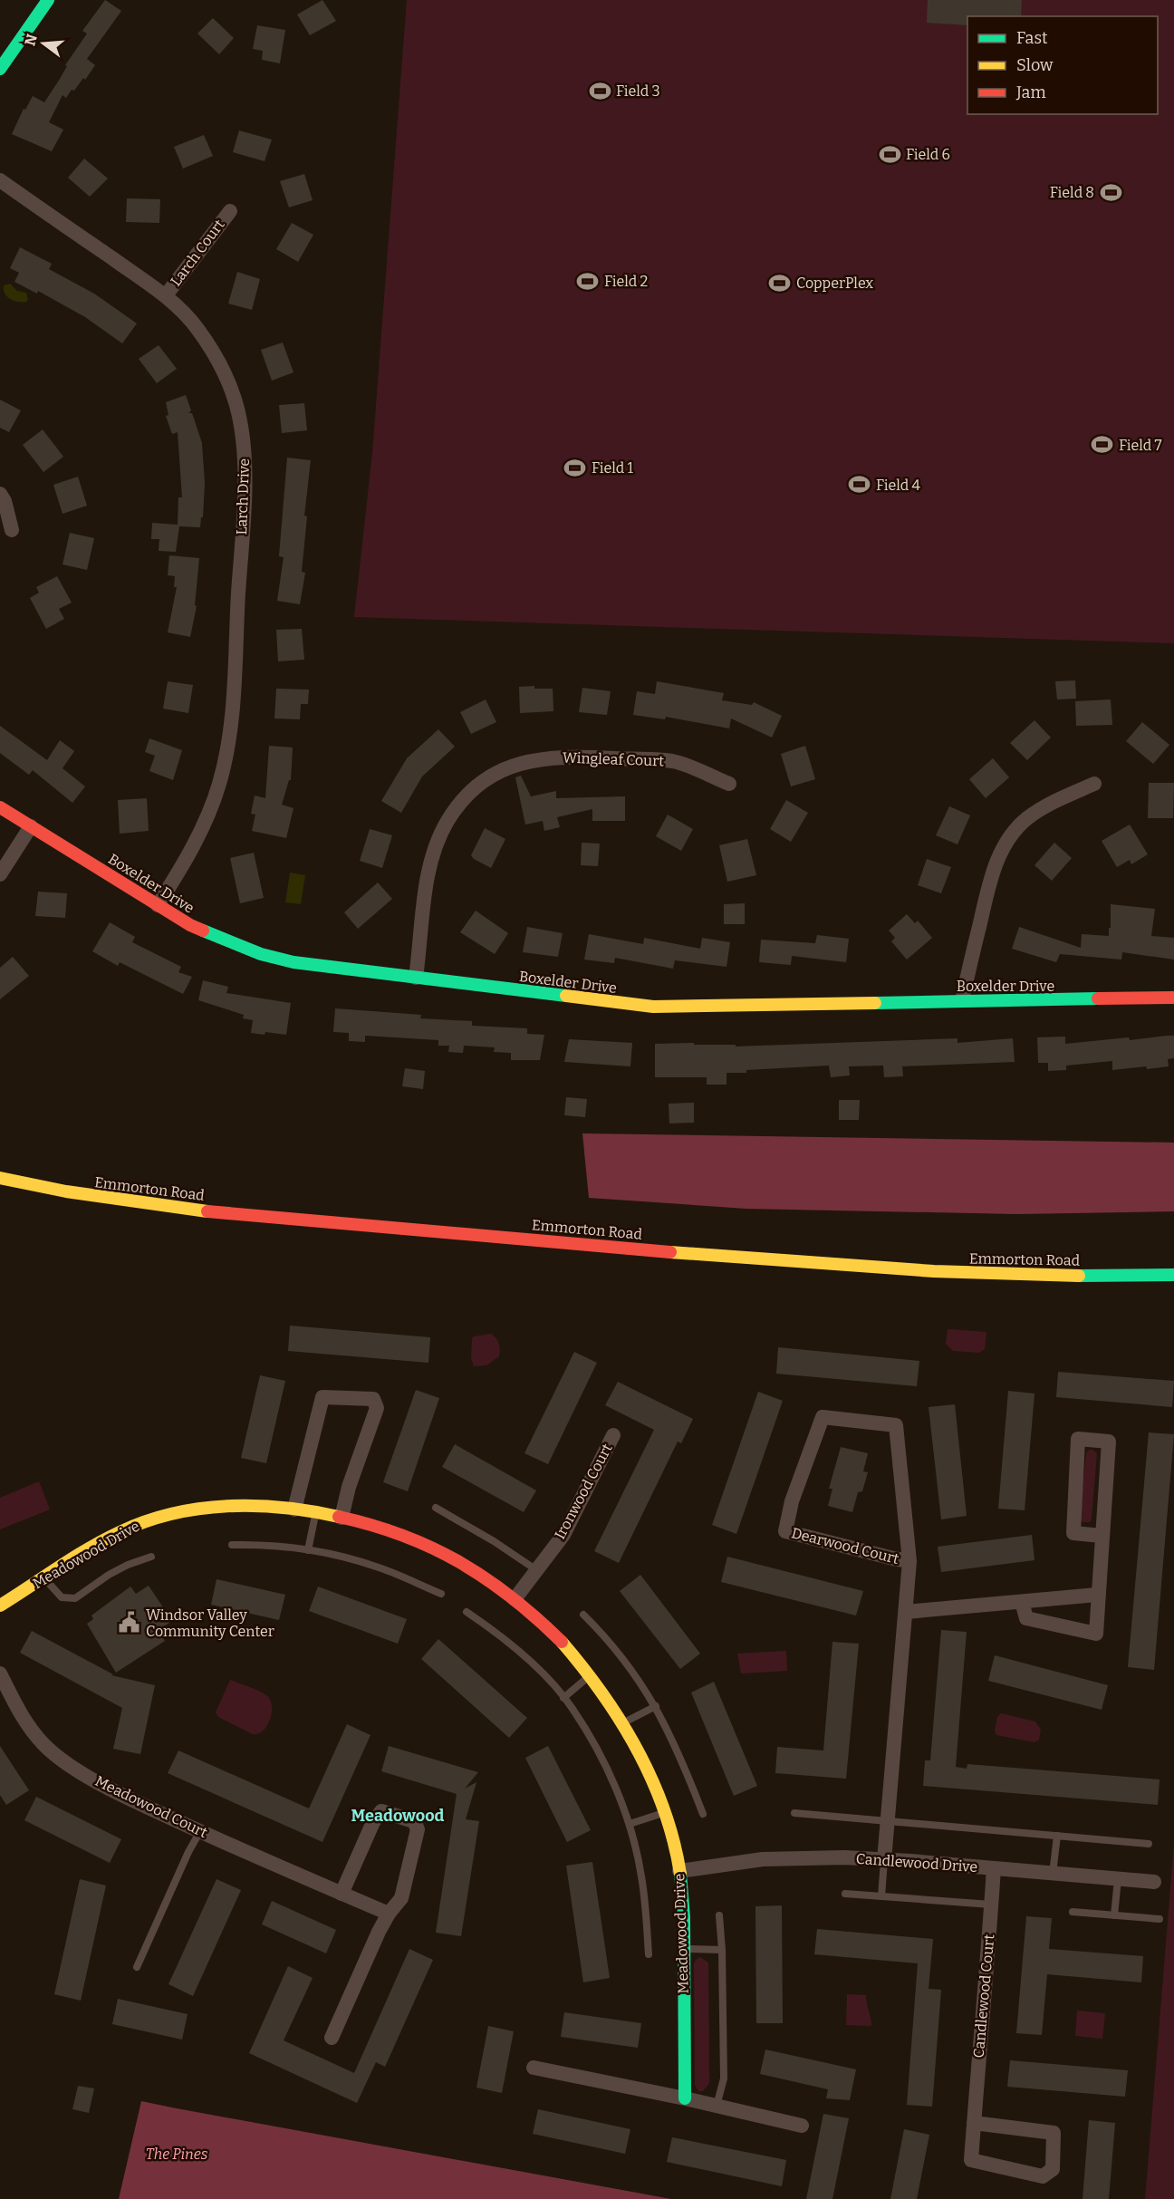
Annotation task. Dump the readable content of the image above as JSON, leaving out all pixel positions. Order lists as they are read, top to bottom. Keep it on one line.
{"streets":{"street":["Larch Court","Larch Drive","Wingleaf Court","Boxelder Drive","Emmorton Road","Ironwood Court","Dearwood Court","Meadowood Drive","Meadowood Court","Candlewood Drive","Candlewood Court"]},"crossings":[["Larch Court","Larch Drive"],["Larch Drive","Boxelder Drive"],["Wingleaf Court","Boxelder Drive"],["Ironwood Court","Meadowood Drive"],["Dearwood Court","Candlewood Drive"],["Meadowood Drive","Candlewood Drive"],["Candlewood Drive","Candlewood Court"]],"districts":["Meadowood"],"parks":["The Pines"],"places":{"sports":["Field 3","Field 6","Field 8","Field 2","CopperPlex","Field 7","Field 1","Field 4"],"public building":["Windsor Valley Community Center"]},"legend":["Fast","Slow","Jam"],"north":"left"}
